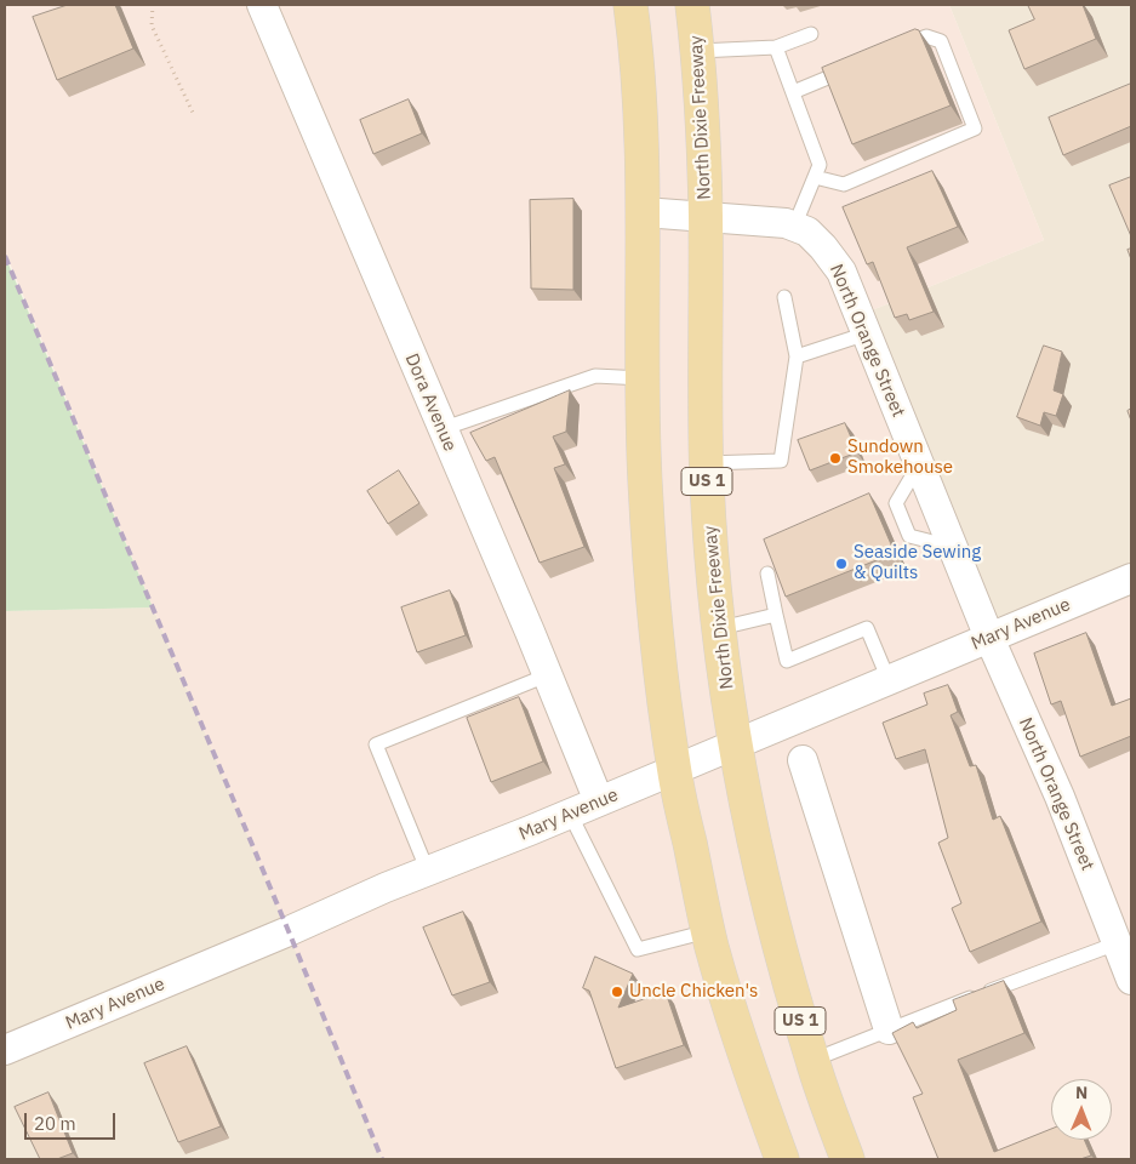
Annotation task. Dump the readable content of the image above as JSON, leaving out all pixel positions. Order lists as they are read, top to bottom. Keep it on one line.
{"streets":{"main road":["North Dixie Freeway","US 1"],"street":["North Orange Street","Dora Avenue","Mary Avenue"]},"crossings":[["North Dixie Freeway","North Orange Street"],["North Dixie Freeway","Mary Avenue"],["North Orange Street","Mary Avenue"],["Dora Avenue","Mary Avenue"]],"places":["Sundown Smokehouse","Seaside Sewing & Quilts","Uncle Chicken's"],"scale_bar":"20 m","north":"top"}
